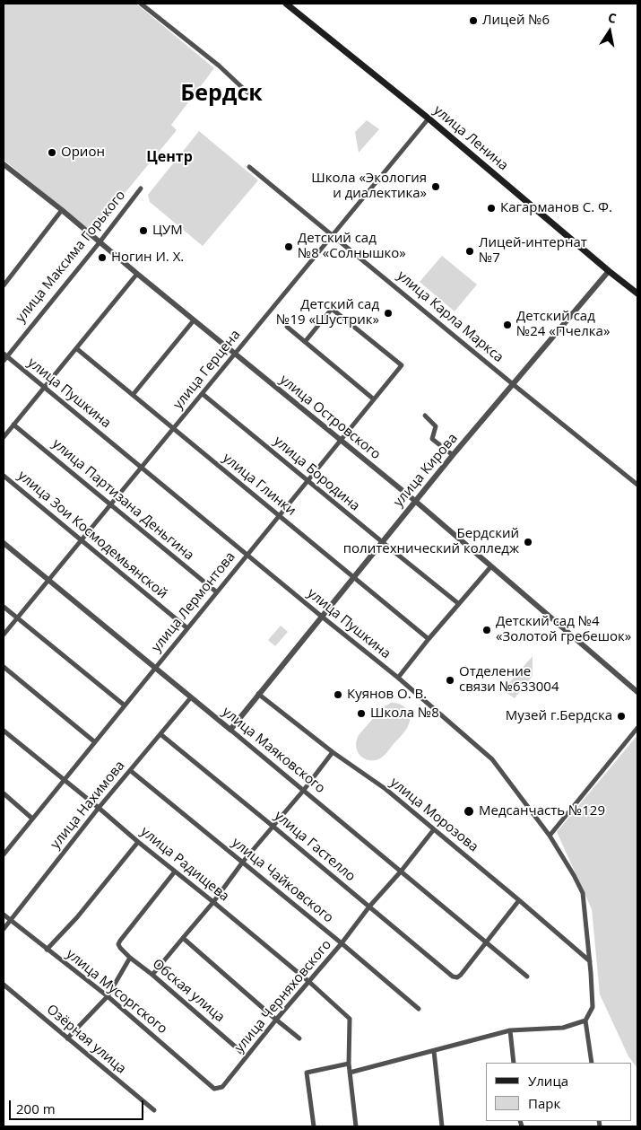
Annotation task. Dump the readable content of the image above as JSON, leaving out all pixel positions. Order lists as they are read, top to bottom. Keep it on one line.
{"streets":{"main road":["улица Ленина"],"street":["улица Максима Горького","улица Карла Маркса","улица Герцена","улица Пушкина","улица Островского","улица Кирова","улица Бородина","улица Глинки","улица Партизана Деньгина","улица Зои Космодемьянской","улица Лермонтова","улица Маяковского","улица Нахимова","улица Морозова","улица Гастелло","улица Радищева","улица Чайковского","Обская улица","улица Мусоргского","улица Черняховского","Озёрная улица"]},"crossings":[["улица Ленина","улица Герцена"],["улица Ленина","улица Кирова"],["улица Максима Горького","улица Пушкина"],["улица Максима Горького","улица Островского"],["улица Карла Маркса","улица Герцена"],["улица Карла Маркса","улица Кирова"],["улица Герцена","улица Пушкина"],["улица Герцена","улица Островского"],["улица Герцена","улица Бородина"],["улица Герцена","улица Глинки"],["улица Герцена","улица Партизана Деньгина"],["улица Герцена","улица Зои Космодемьянской"],["улица Герцена","улица Маяковского"],["улица Пушкина","улица Кирова"],["улица Пушкина","улица Лермонтова"],["улица Пушкина","улица Морозова"],["улица Островского","улица Кирова"],["улица Островского","улица Лермонтова"],["улица Кирова","улица Бородина"],["улица Кирова","улица Глинки"],["улица Кирова","улица Маяковского"],["улица Кирова","улица Морозова"],["улица Бородина","улица Лермонтова"],["улица Глинки","улица Лермонтова"],["улица Партизана Деньгина","улица Лермонтова"],["улица Зои Космодемьянской","улица Лермонтова"],["улица Лермонтова","улица Маяковского"],["улица Лермонтова","улица Радищева"],["улица Маяковского","улица Нахимова"],["улица Маяковского","улица Гастелло"],["улица Маяковского","улица Черняховского"],["улица Нахимова","улица Гастелло"],["улица Нахимова","улица Радищева"],["улица Нахимова","улица Чайковского"],["улица Нахимова","улица Мусоргского"],["улица Морозова","улица Черняховского"],["улица Гастелло","улица Черняховского"],["улица Радищева","Обская улица"],["улица Радищева","улица Черняховского"],["улица Чайковского","улица Черняховского"],["Обская улица","улица Черняховского"],["улица Мусоргского","улица Черняховского"]],"districts":["Бердск","Центр"],"places":["Лицей №6","Орион","Школа «Экология и диалектика»","Кагарманов С. Ф.","ЦУМ","Детский сад №8 «Солнышко»","Лицей-интернат №7","Ногин И. Х.","Детский сад №19 «Шустрик»","Детский сад №24 «Пчелка»","Бердский политехнический колледж","Детский сад №4 «Золотой гребешок»","Отделение связи №633004","Куянов О. В.","Школа №8","Музей г.Бердска","Медсанчасть №129"],"legend":["Улица","Парк"],"scale_bar":"200 m","north":"top"}
